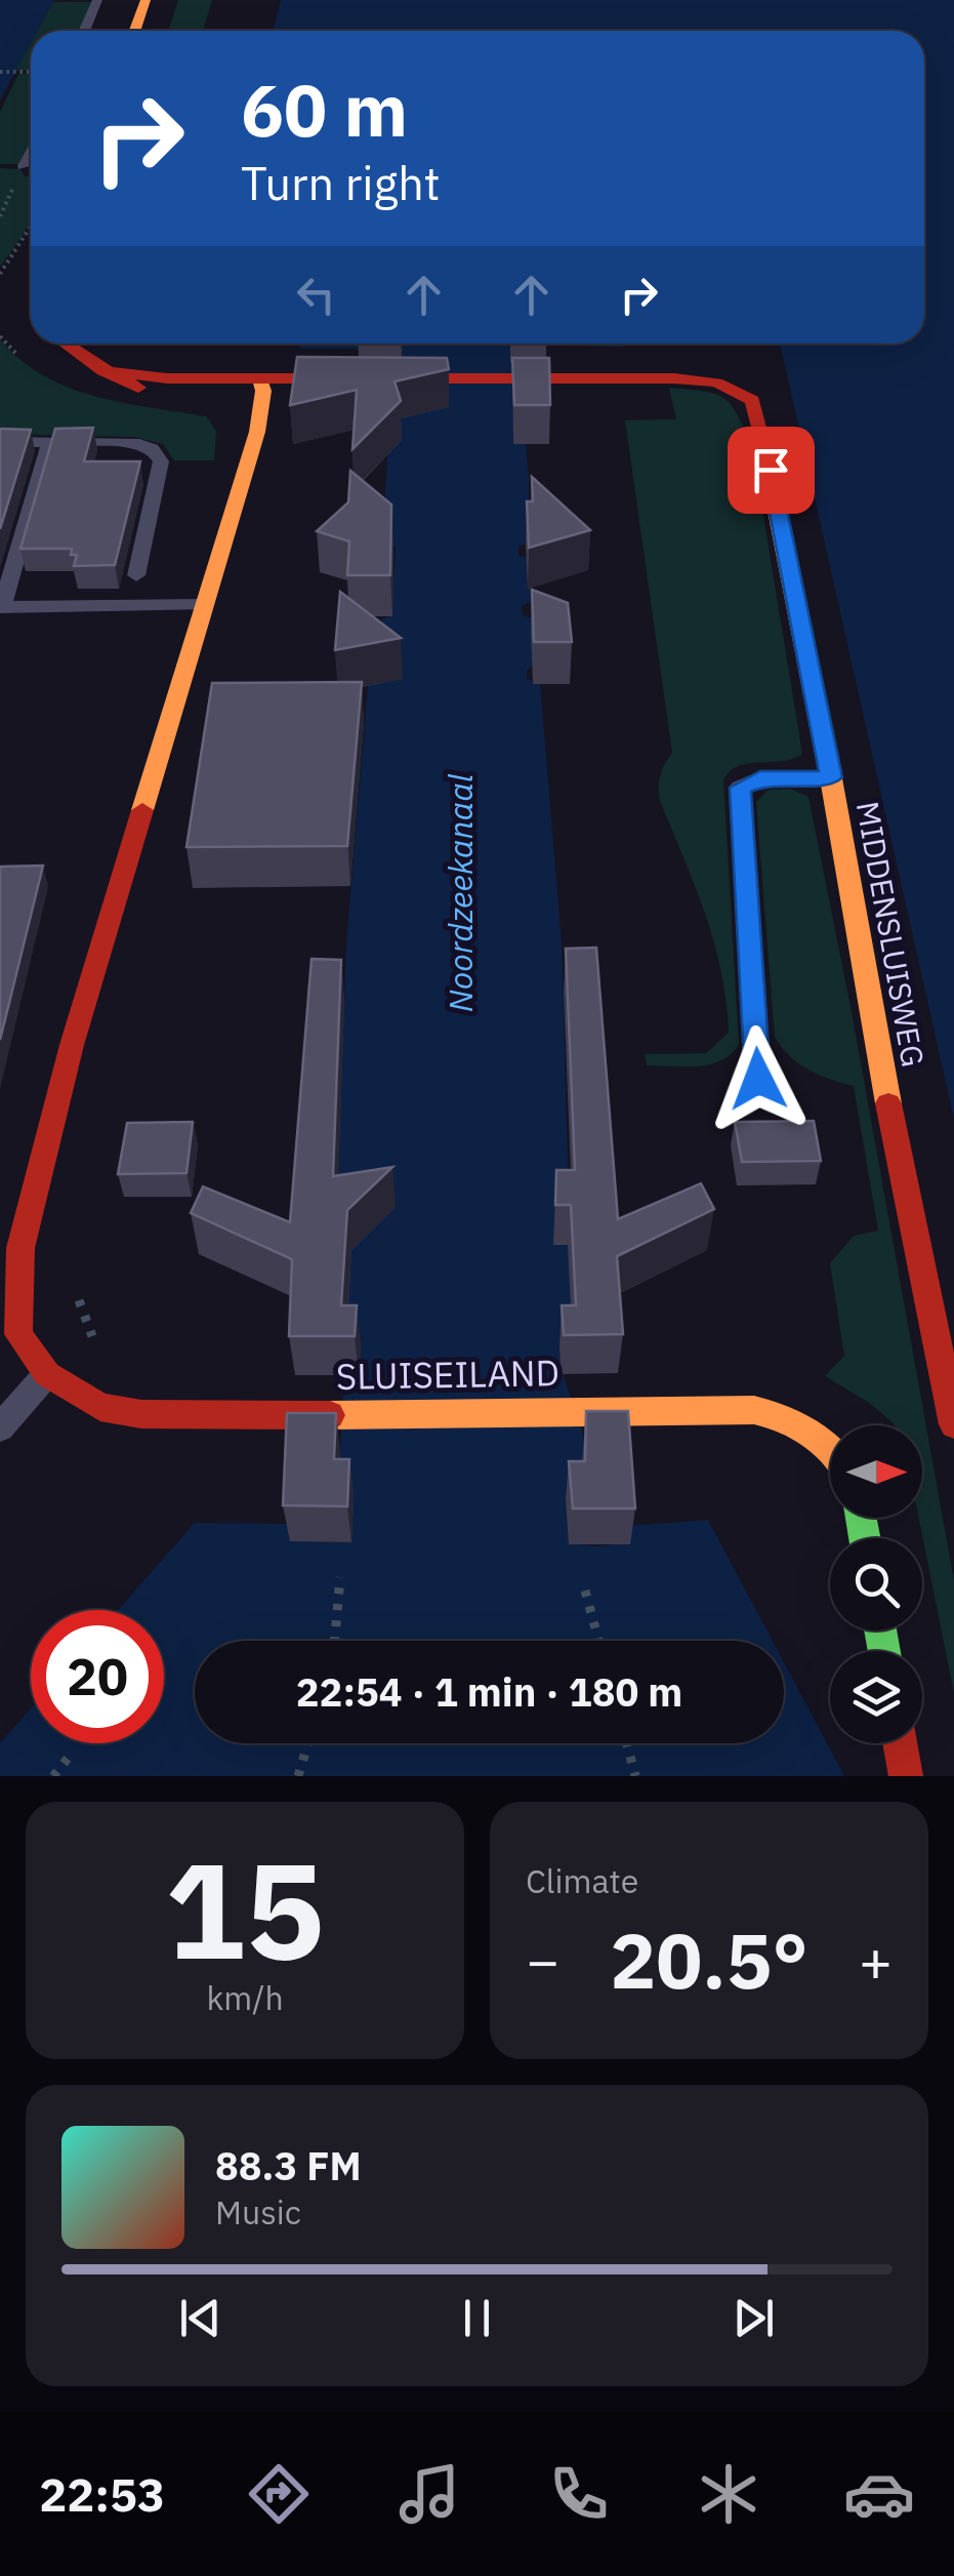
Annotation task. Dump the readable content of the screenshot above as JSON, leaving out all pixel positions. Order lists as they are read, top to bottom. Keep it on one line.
{"streets":{"street":["MIDDENSLUISWEG","SLUISEILAND"]},"crossings":[["MIDDENSLUISWEG","SLUISEILAND"]],"water":["Noordzeekanaal"],"north":"right","page":{"turn":["60 m","Turn right"],"limit":"20","trip":"22:54 · 1 min · 180 m","tile":[["15","km/h"],"Climate"],"heat":["−","20.5°","+"],"song":["88.3 FM","Music"],"tabs":"22:53"}}
